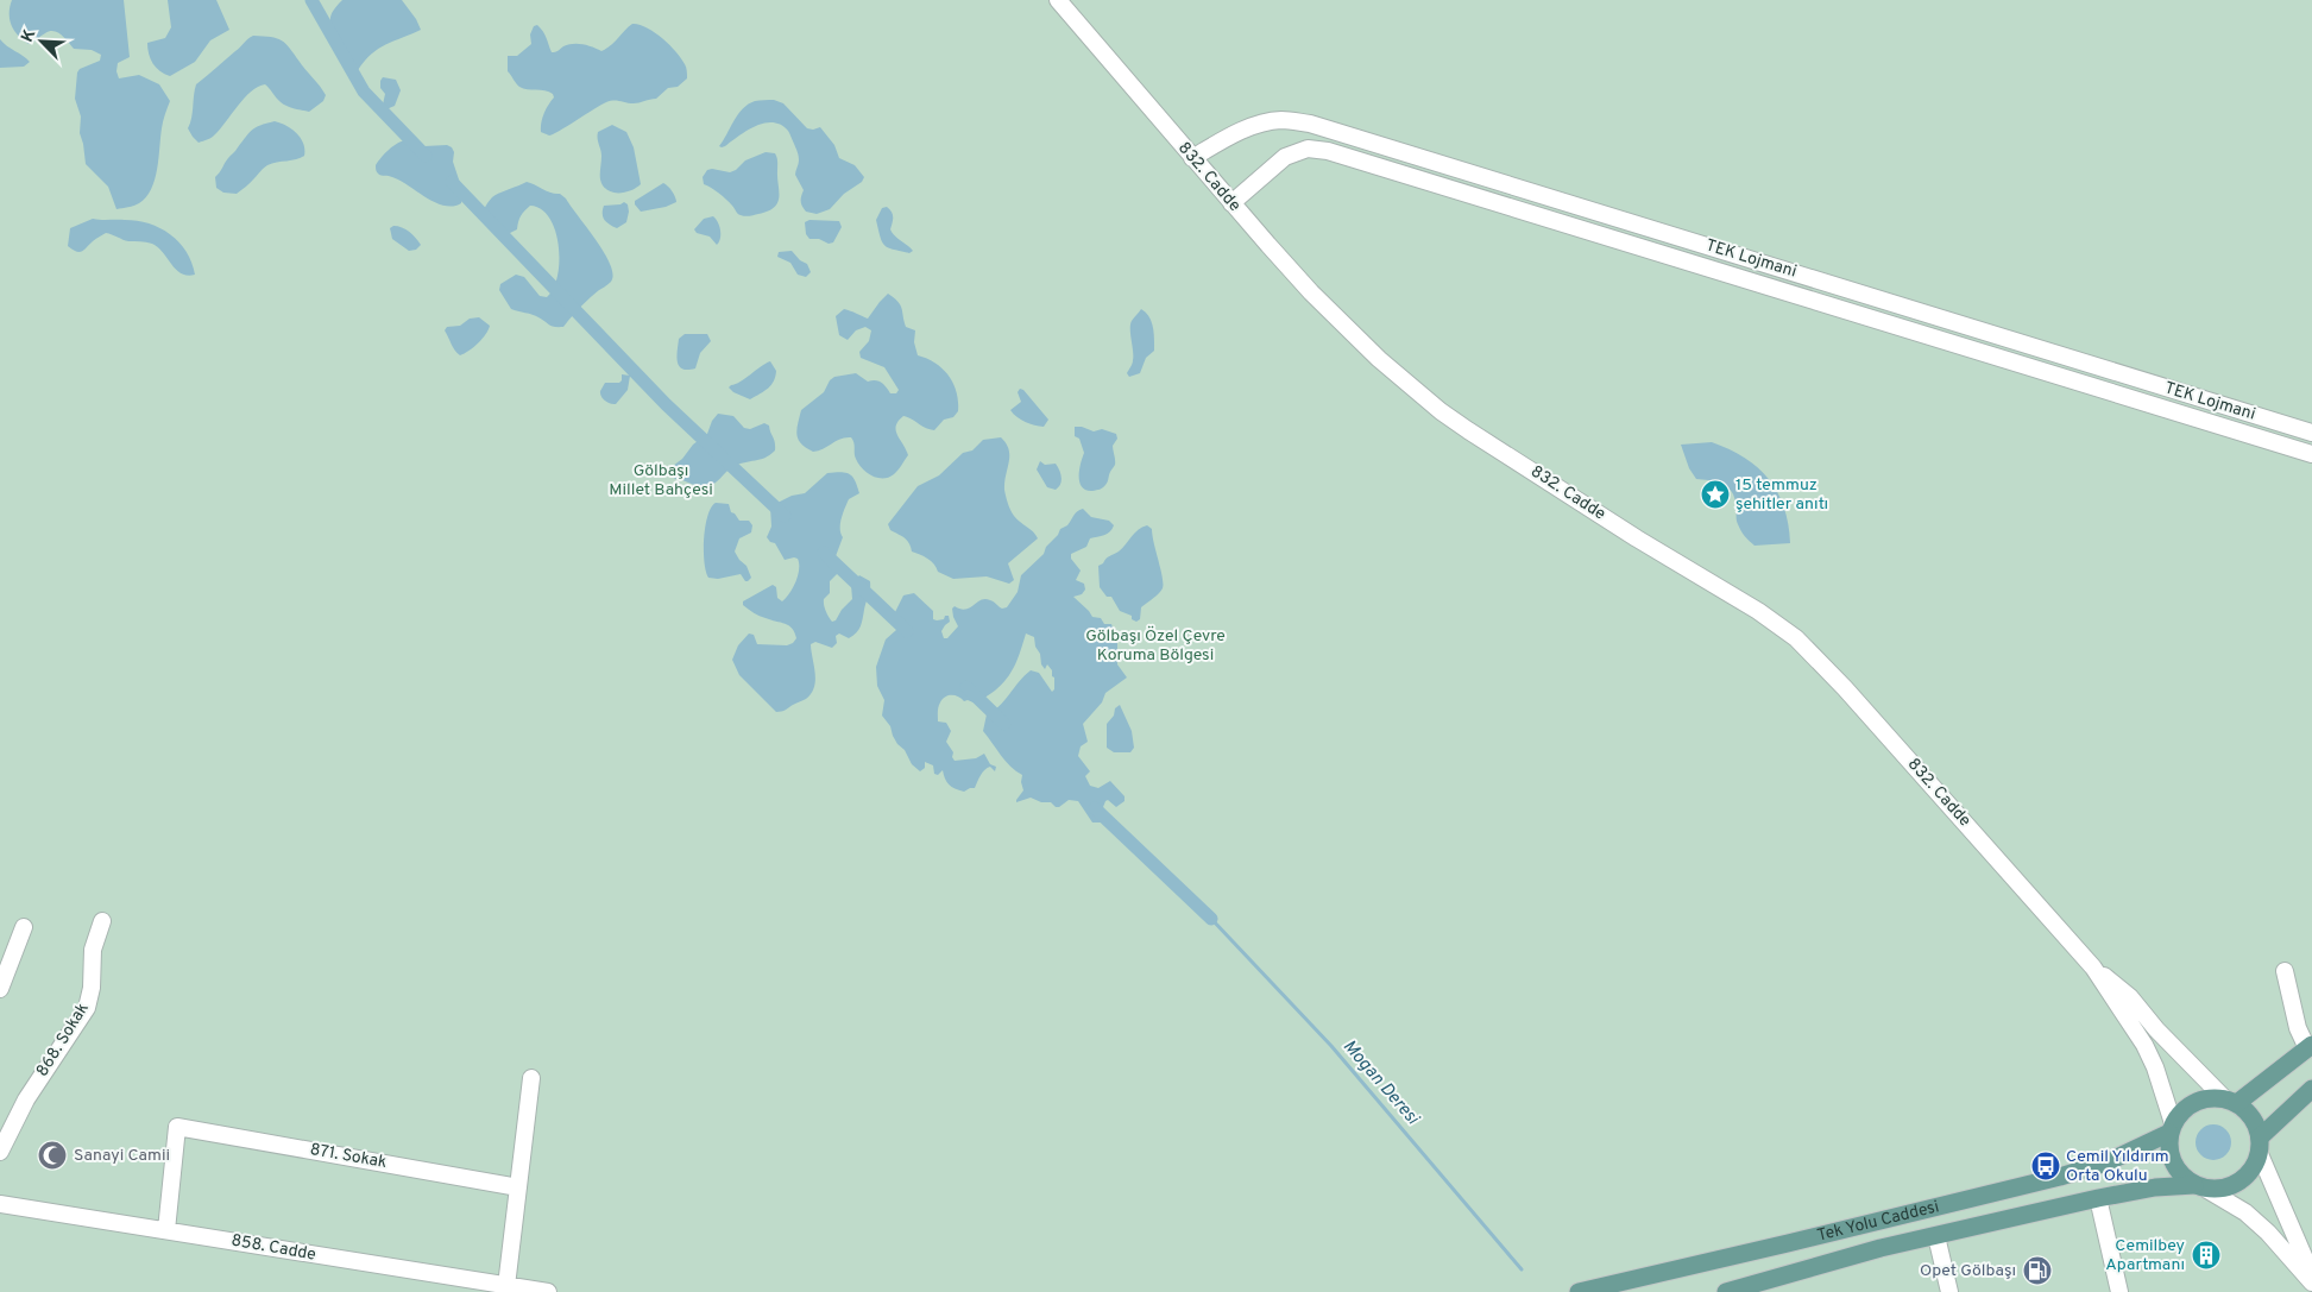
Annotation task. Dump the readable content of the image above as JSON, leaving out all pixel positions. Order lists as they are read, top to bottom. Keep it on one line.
{"streets":{"main road":["Tek Yolu Caddesi"],"street":["832. Cadde","TEK Lojmani","868. Sokak","871. Sokak","858. Cadde"]},"crossings":[["832. Cadde","TEK Lojmani"],["832. Cadde","Tek Yolu Caddesi"],["871. Sokak","858. Cadde"]],"water":["Mogan Deresi"],"parks":["Gölbaşı Millet Bahçesi","Gölbaşı Özel Çevre Koruma Bölgesi"],"places":{"place":["15 temmuz şehitler anıtı"],"mosque":["Sanayi Camii"],"bus stop":["Cemil Yıldırım Orta Okulu"],"building":["Cemilbey Apartmanı"],"fuel station":["Opet Gölbaşı"]},"north":"top left"}
